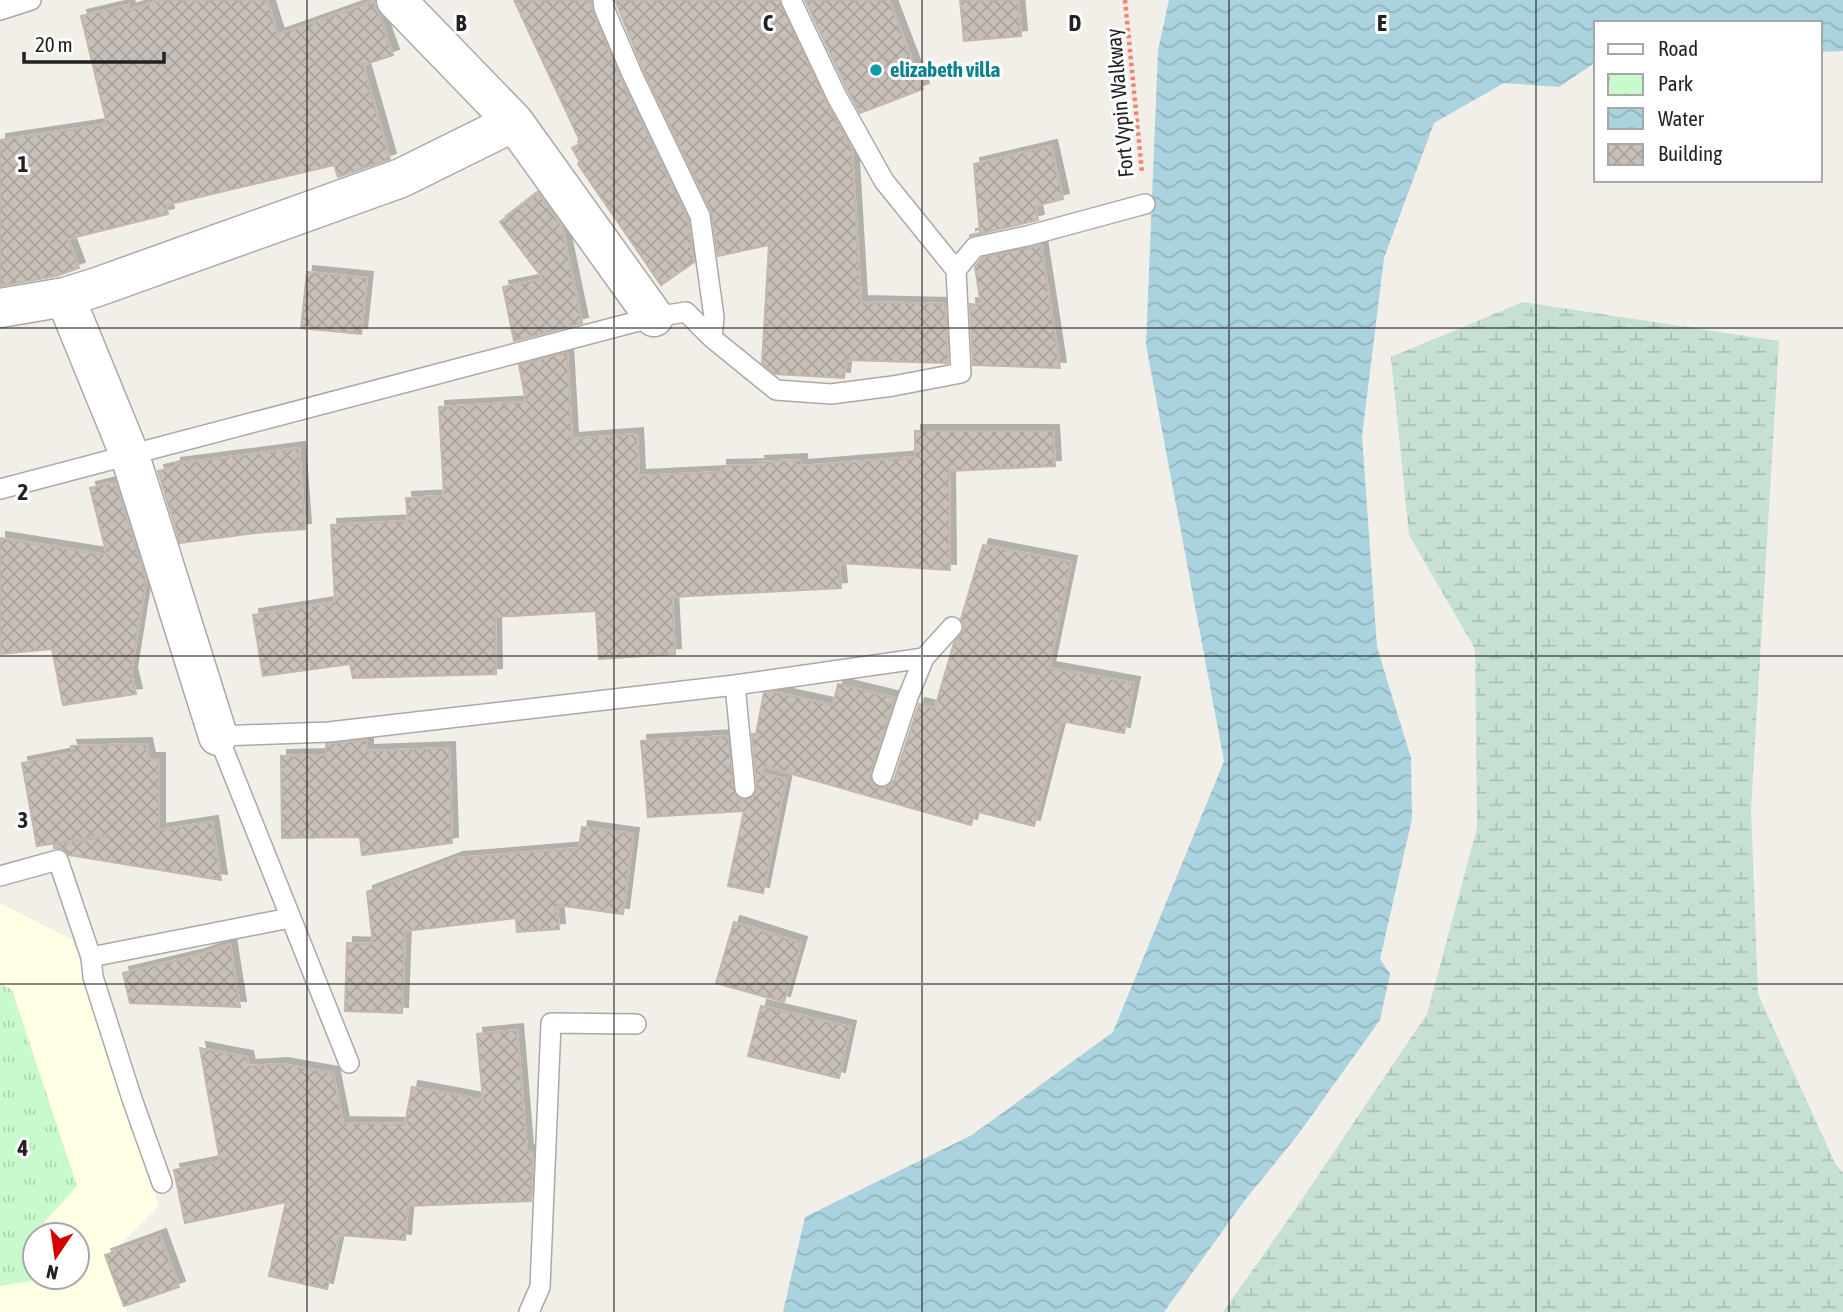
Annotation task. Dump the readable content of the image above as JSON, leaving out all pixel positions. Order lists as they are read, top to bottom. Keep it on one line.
{"streets":{"path":["Fort Vypin Walkway"]},"places":["elizabeth villa"],"legend":["Road","Park","Water","Building"],"scale_bar":"20 m","north":"bottom","grid":{"columns":["B","C","D","E"],"rows":["1","2","3","4"]}}
